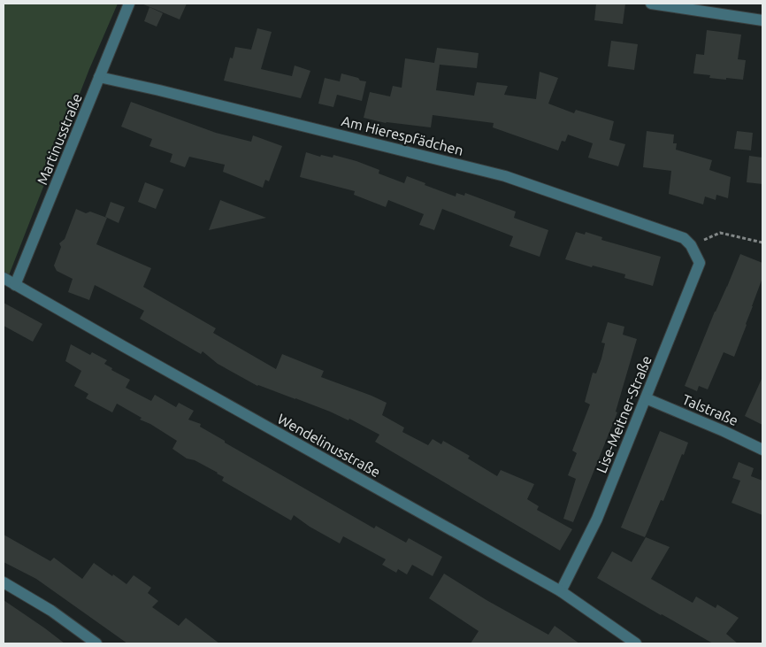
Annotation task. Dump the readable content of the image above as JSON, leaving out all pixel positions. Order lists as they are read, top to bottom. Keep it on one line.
{"streets":{"street":["Am Hierespfädchen","Martinusstraße","Talstraße","Lise-Meitner-Straße","Wendelinusstraße"]},"crossings":[["Am Hierespfädchen","Martinusstraße"],["Am Hierespfädchen","Lise-Meitner-Straße"],["Martinusstraße","Wendelinusstraße"],["Talstraße","Lise-Meitner-Straße"],["Lise-Meitner-Straße","Wendelinusstraße"]]}
